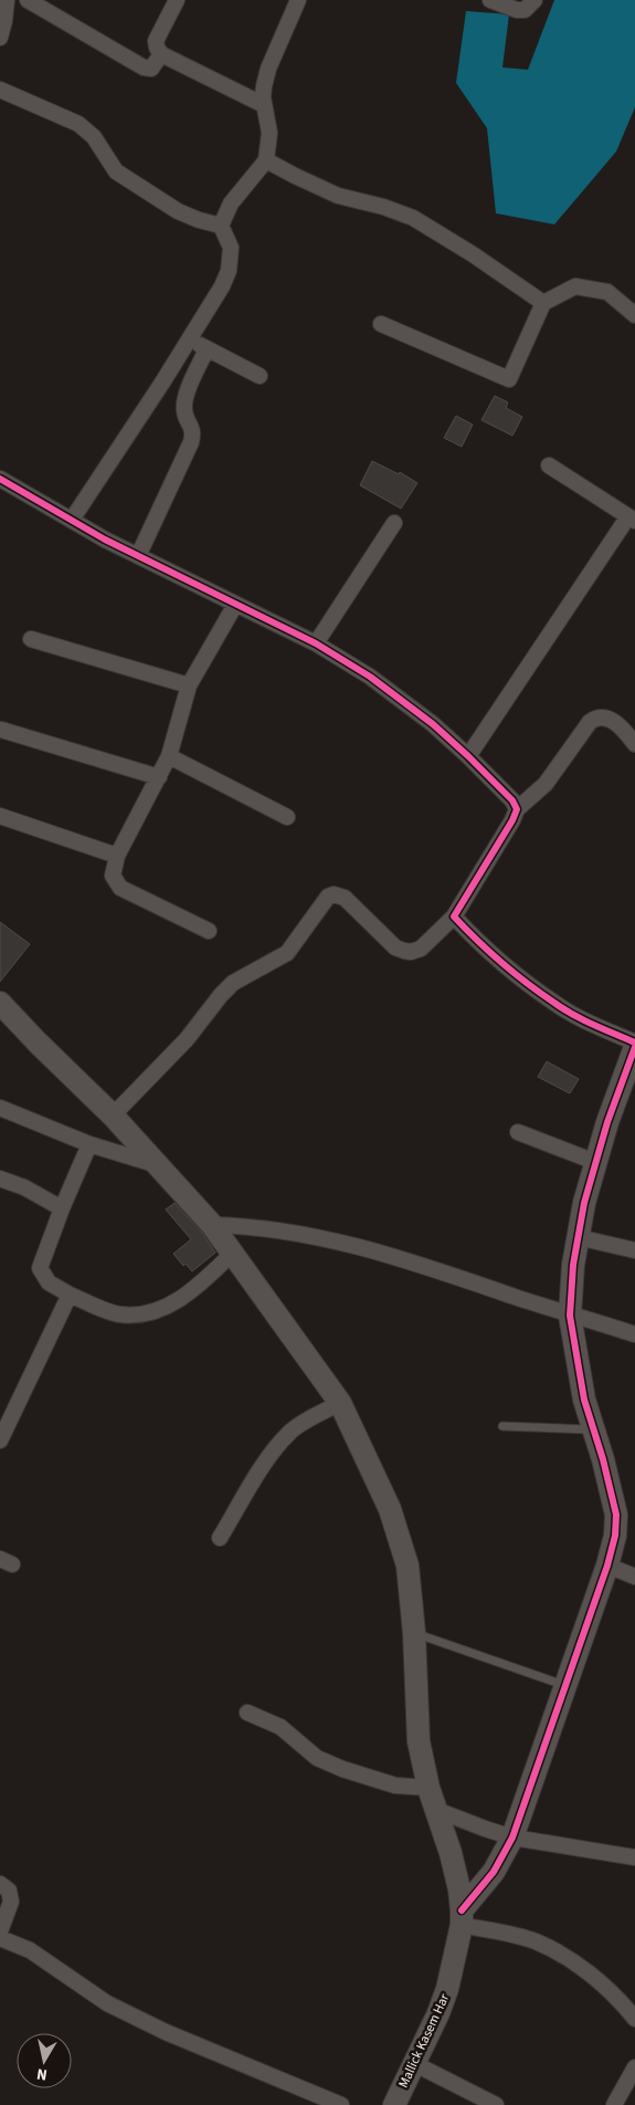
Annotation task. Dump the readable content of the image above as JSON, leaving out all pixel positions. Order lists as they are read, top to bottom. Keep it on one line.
{"streets":{"main road":["Mallick Kasem Har"]},"north":"bottom"}
